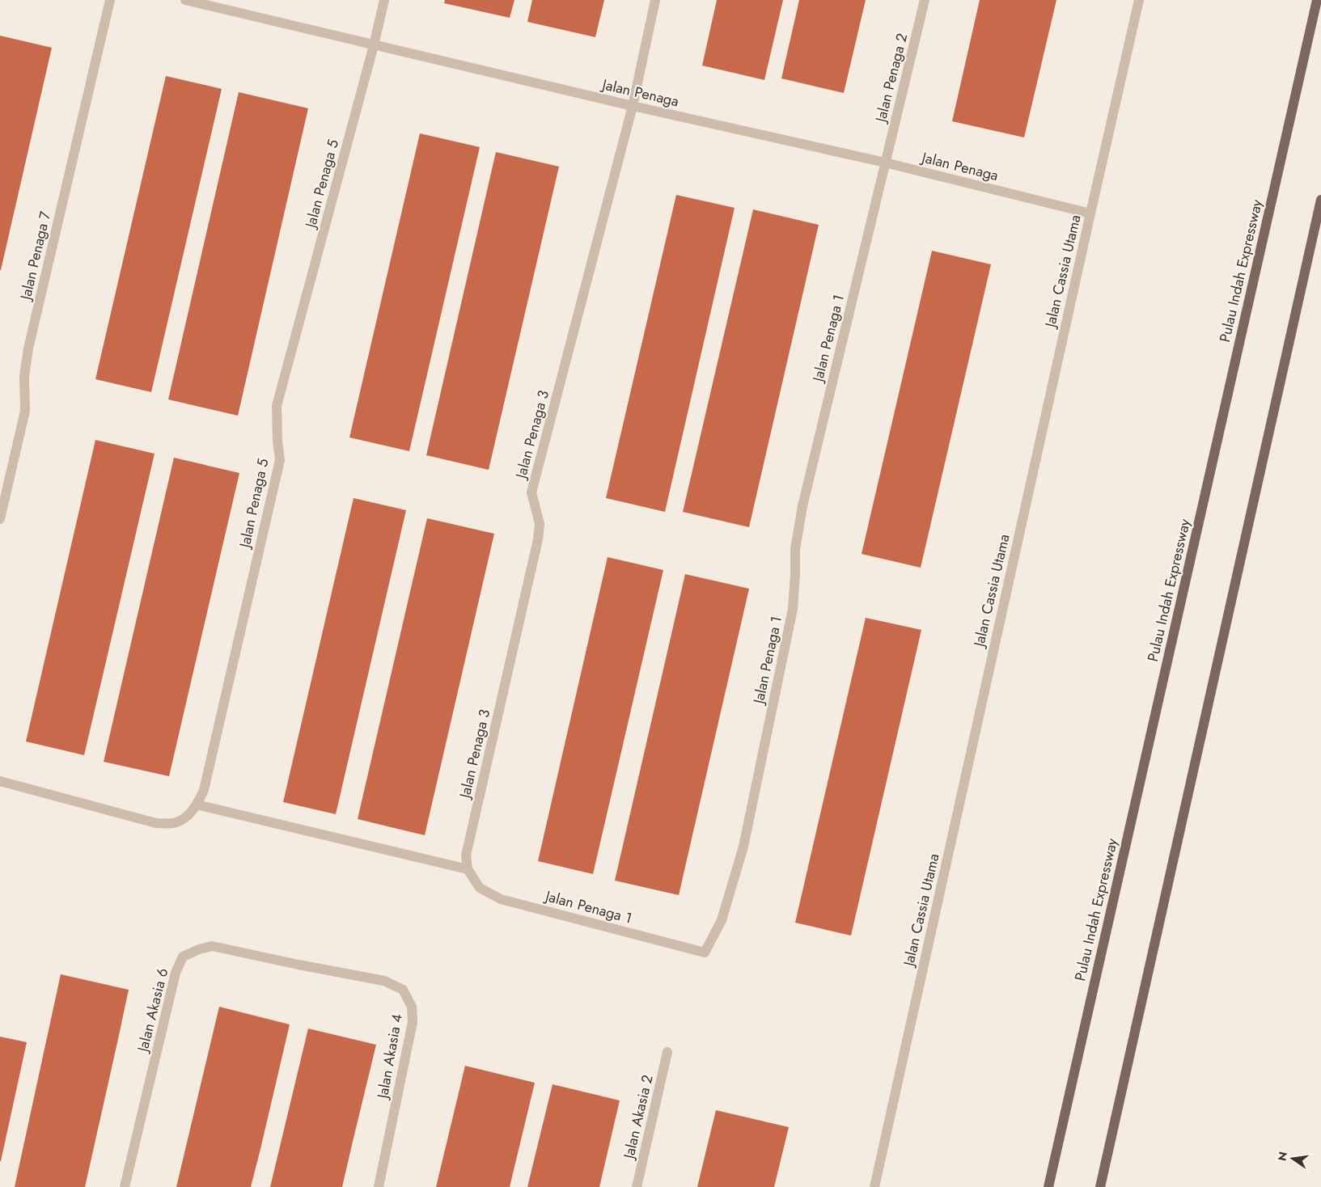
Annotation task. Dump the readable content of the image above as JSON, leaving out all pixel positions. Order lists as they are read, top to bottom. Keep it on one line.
{"streets":{"main road":["Pulau Indah Expressway"],"street":["Jalan Penaga 2","Jalan Penaga","Jalan Penaga 5","Jalan Penaga 7","Jalan Cassia Utama","Jalan Penaga 1","Jalan Penaga 3","Jalan Akasia 6","Jalan Akasia 4","Jalan Akasia 2"]},"crossings":[["Jalan Penaga 2","Jalan Penaga"],["Jalan Penaga 2","Jalan Penaga 1"],["Jalan Penaga","Jalan Penaga 5"],["Jalan Penaga","Jalan Cassia Utama"],["Jalan Penaga","Jalan Penaga 1"],["Jalan Penaga","Jalan Penaga 3"],["Jalan Penaga 1","Jalan Penaga 3"],["Jalan Akasia 6","Jalan Akasia 4"]],"north":"left"}
